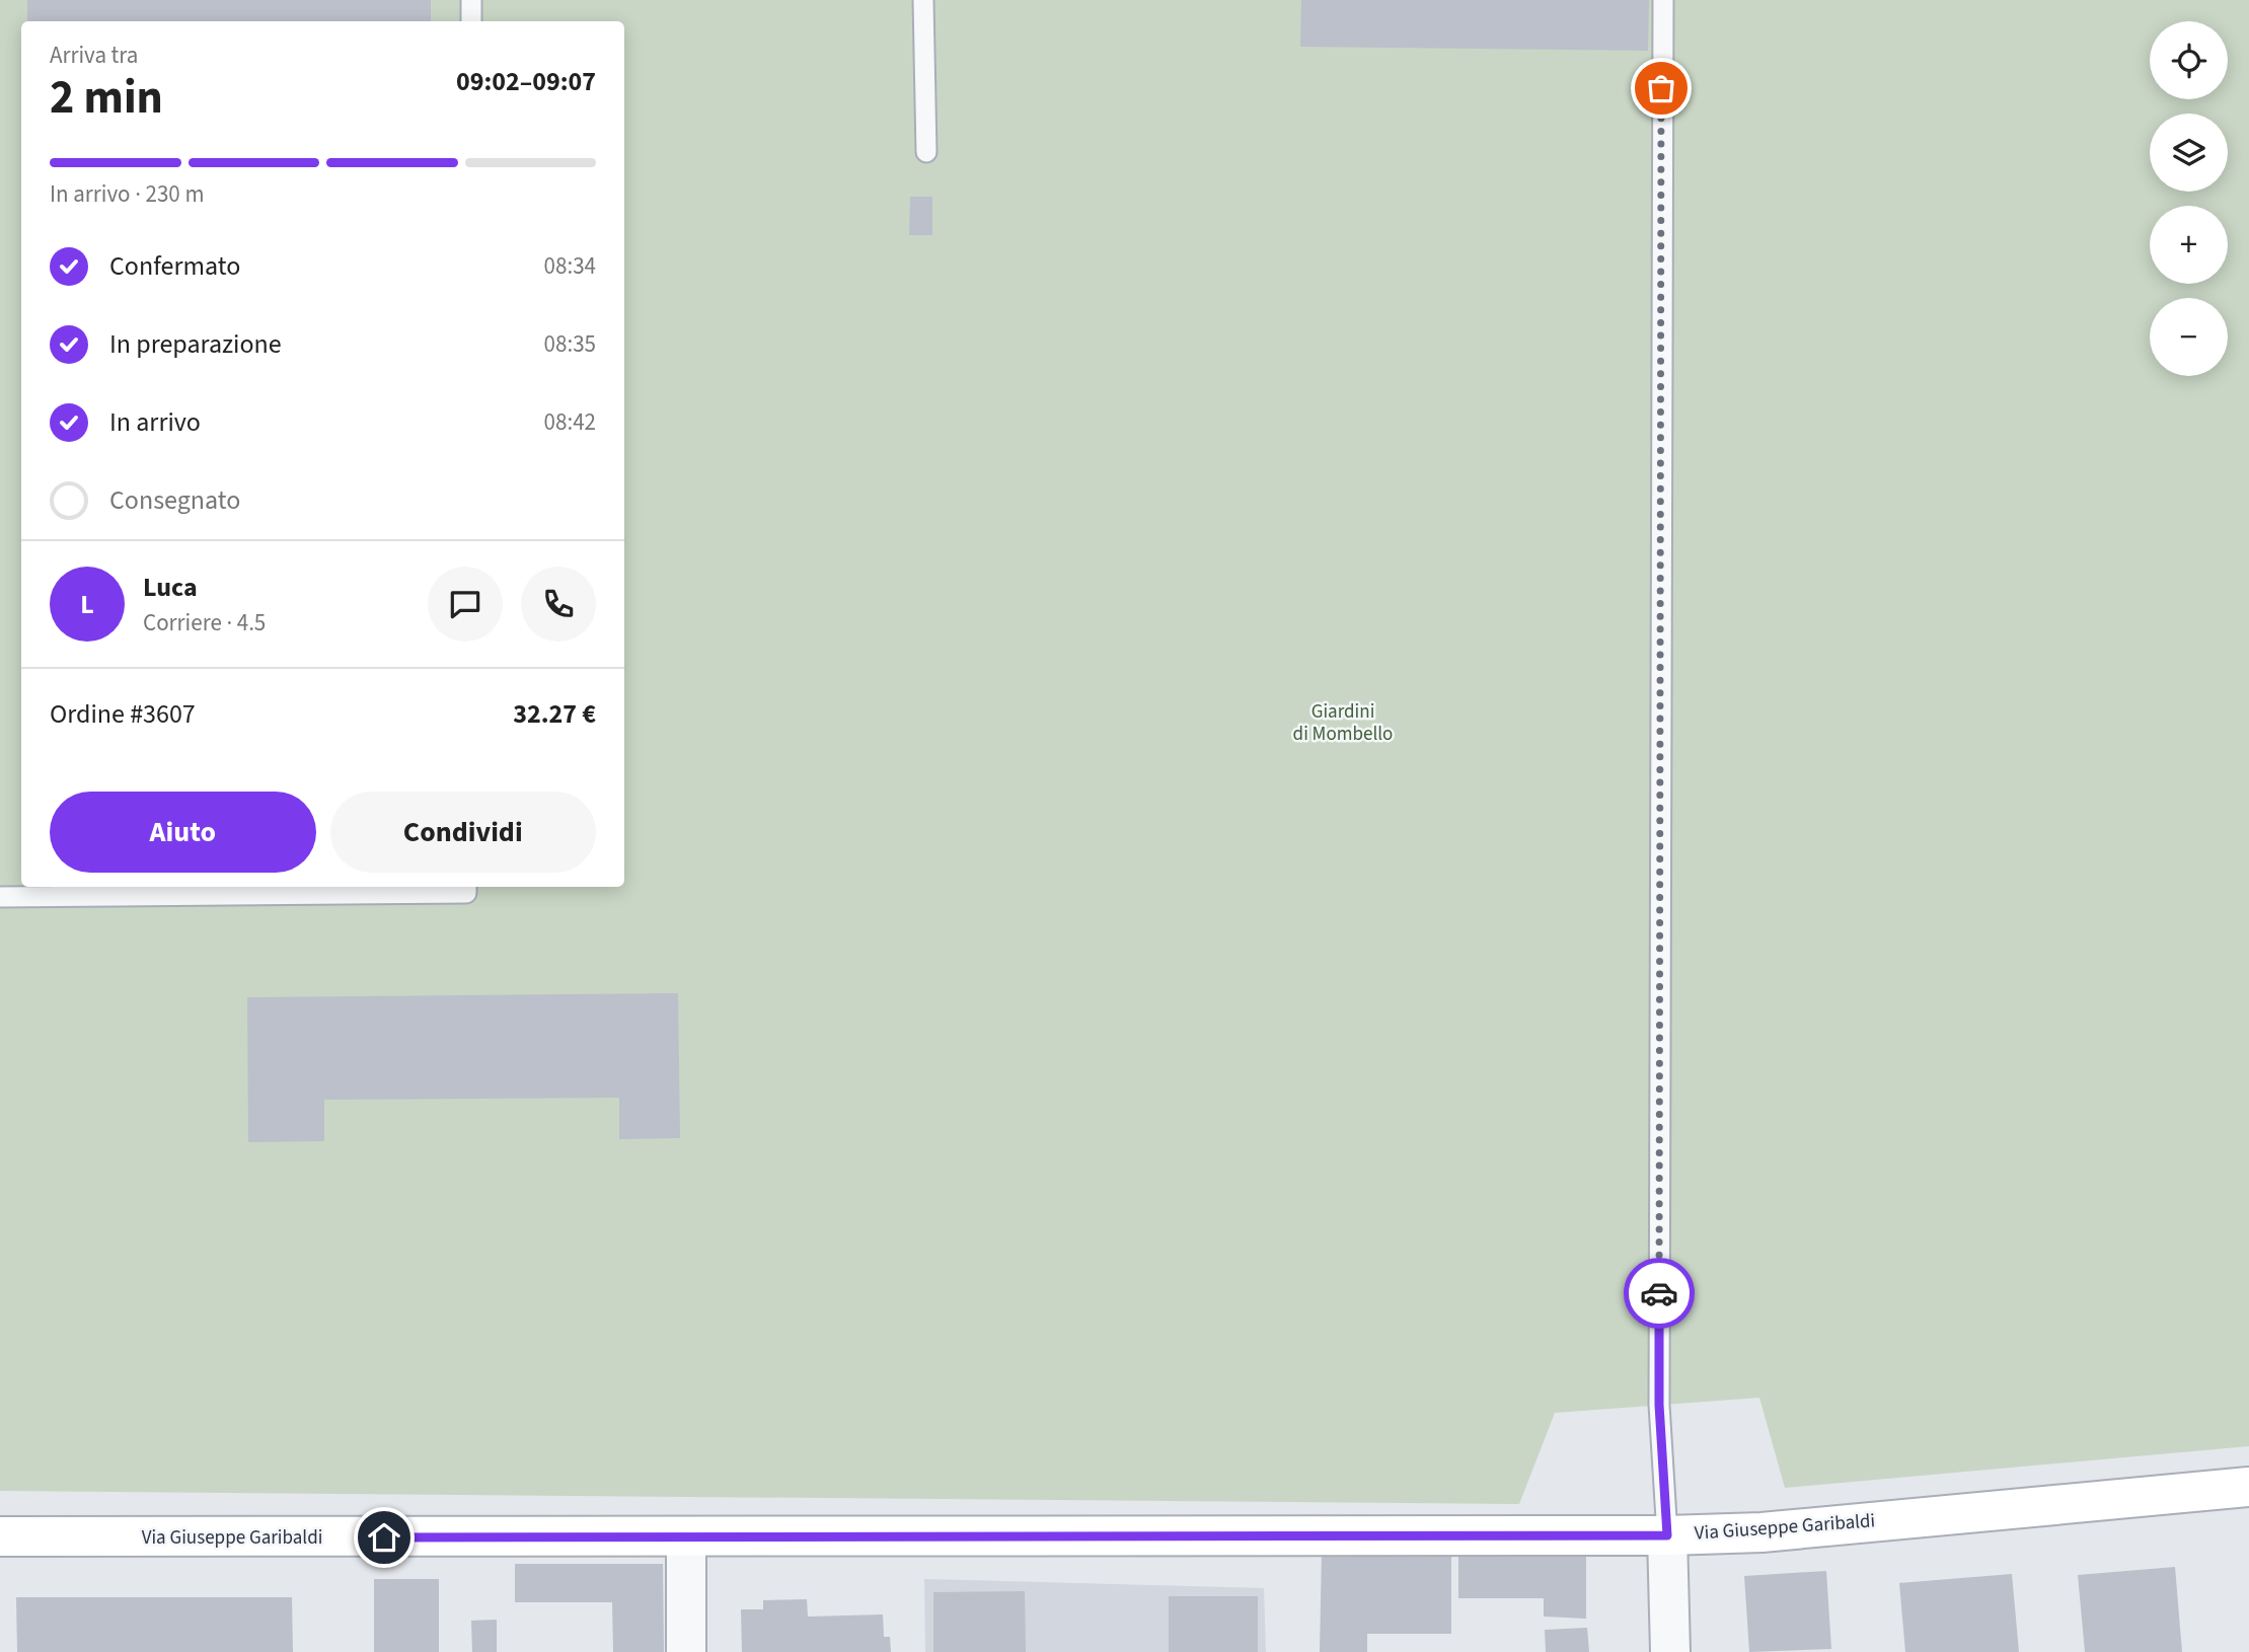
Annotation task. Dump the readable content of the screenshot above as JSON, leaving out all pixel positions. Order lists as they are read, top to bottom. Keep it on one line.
{"streets":{"street":["Via Giuseppe Garibaldi"]},"parks":["Giardini di Mombello"],"page":{"map_buttons":["+","−"],"heading":["2 min","Arriva tra","09:02–09:07"],"panel":["Luca","Corriere · 4.5","Ordine #3607","32.27 €"],"bar":"In arrivo · 230 m","list":[["Confermato","08:34"],["In preparazione","08:35"],["In arrivo","08:42"],"Consegnato"],"round":"L","buttons":["Aiuto","Condividi"]}}
